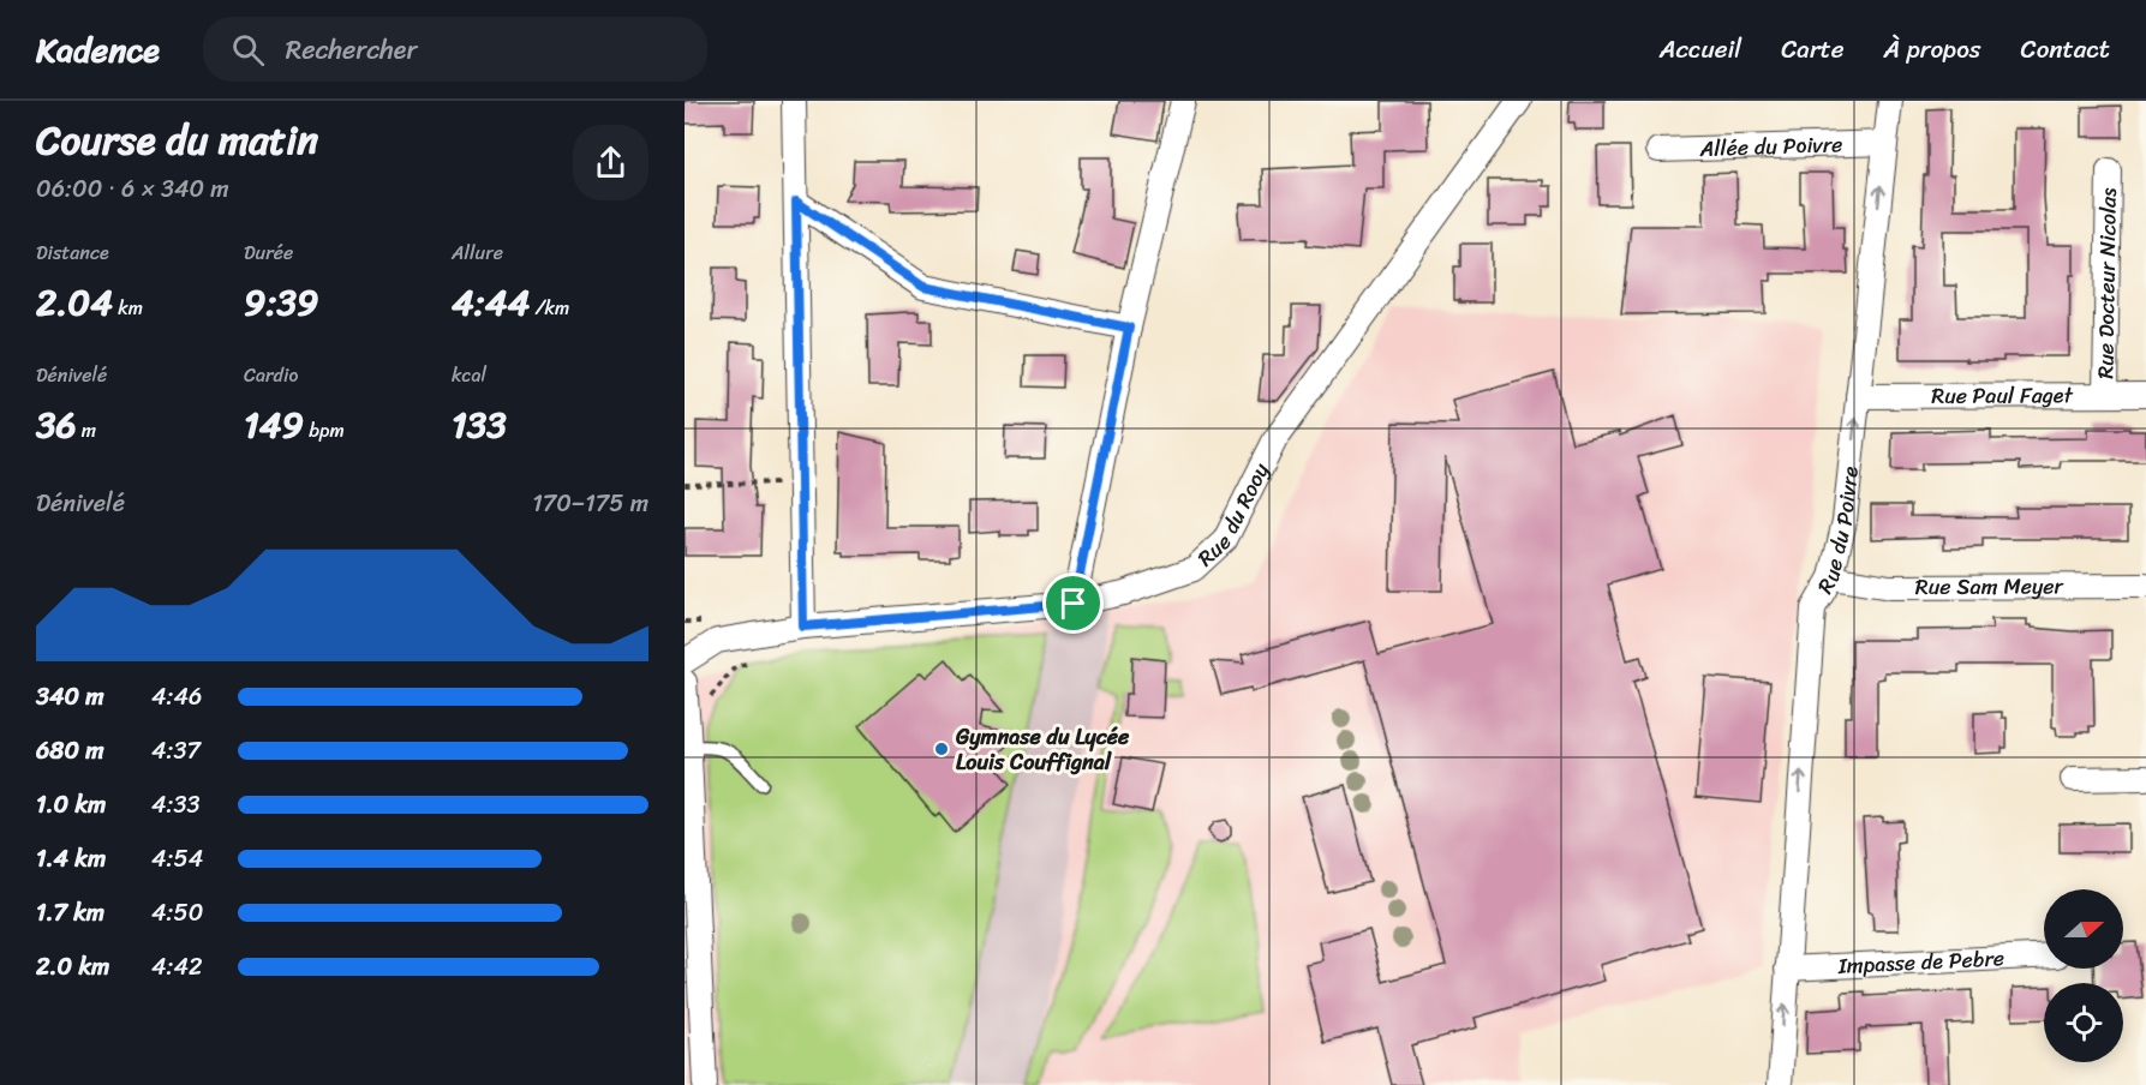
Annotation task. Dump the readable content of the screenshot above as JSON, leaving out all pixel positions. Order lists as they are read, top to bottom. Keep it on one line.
{"streets":{"street":["Allée du Poivre","Rue Docteur Nicolas","Rue Paul Faget","Rue du Rooy","Rue du Poivre","Rue Sam Meyer","Impasse de Pebre"]},"crossings":[["Allée du Poivre","Rue du Poivre"],["Rue Docteur Nicolas","Rue Paul Faget"],["Rue Paul Faget","Rue du Poivre"],["Rue du Poivre","Rue Sam Meyer"],["Rue du Poivre","Impasse de Pebre"]],"one_way":["Rue du Poivre"],"places":["Gymnase du Lycée Louis Couffignal"],"north":"right","page":{"header":"Kadence","search":"Rechercher","nav":["Accueil","Carte","À propos","Contact"],"heading":["Course du matin","06:00 · 6 × 340 m"],"stats":[["Distance","2.04 km"],["Durée","9:39"],["Allure","4:44 /km"],["Dénivelé","36 m"],["Cardio","149 bpm"],["kcal","133"]],"chart":["Dénivelé","170–175 m"],"list":[{"name":"340 m","note":"4:46"},{"name":"680 m","note":"4:37"},{"name":"1.0 km","note":"4:33"},{"name":"1.4 km","note":"4:54"},{"name":"1.7 km","note":"4:50"},{"name":"2.0 km","note":"4:42"}]}}
